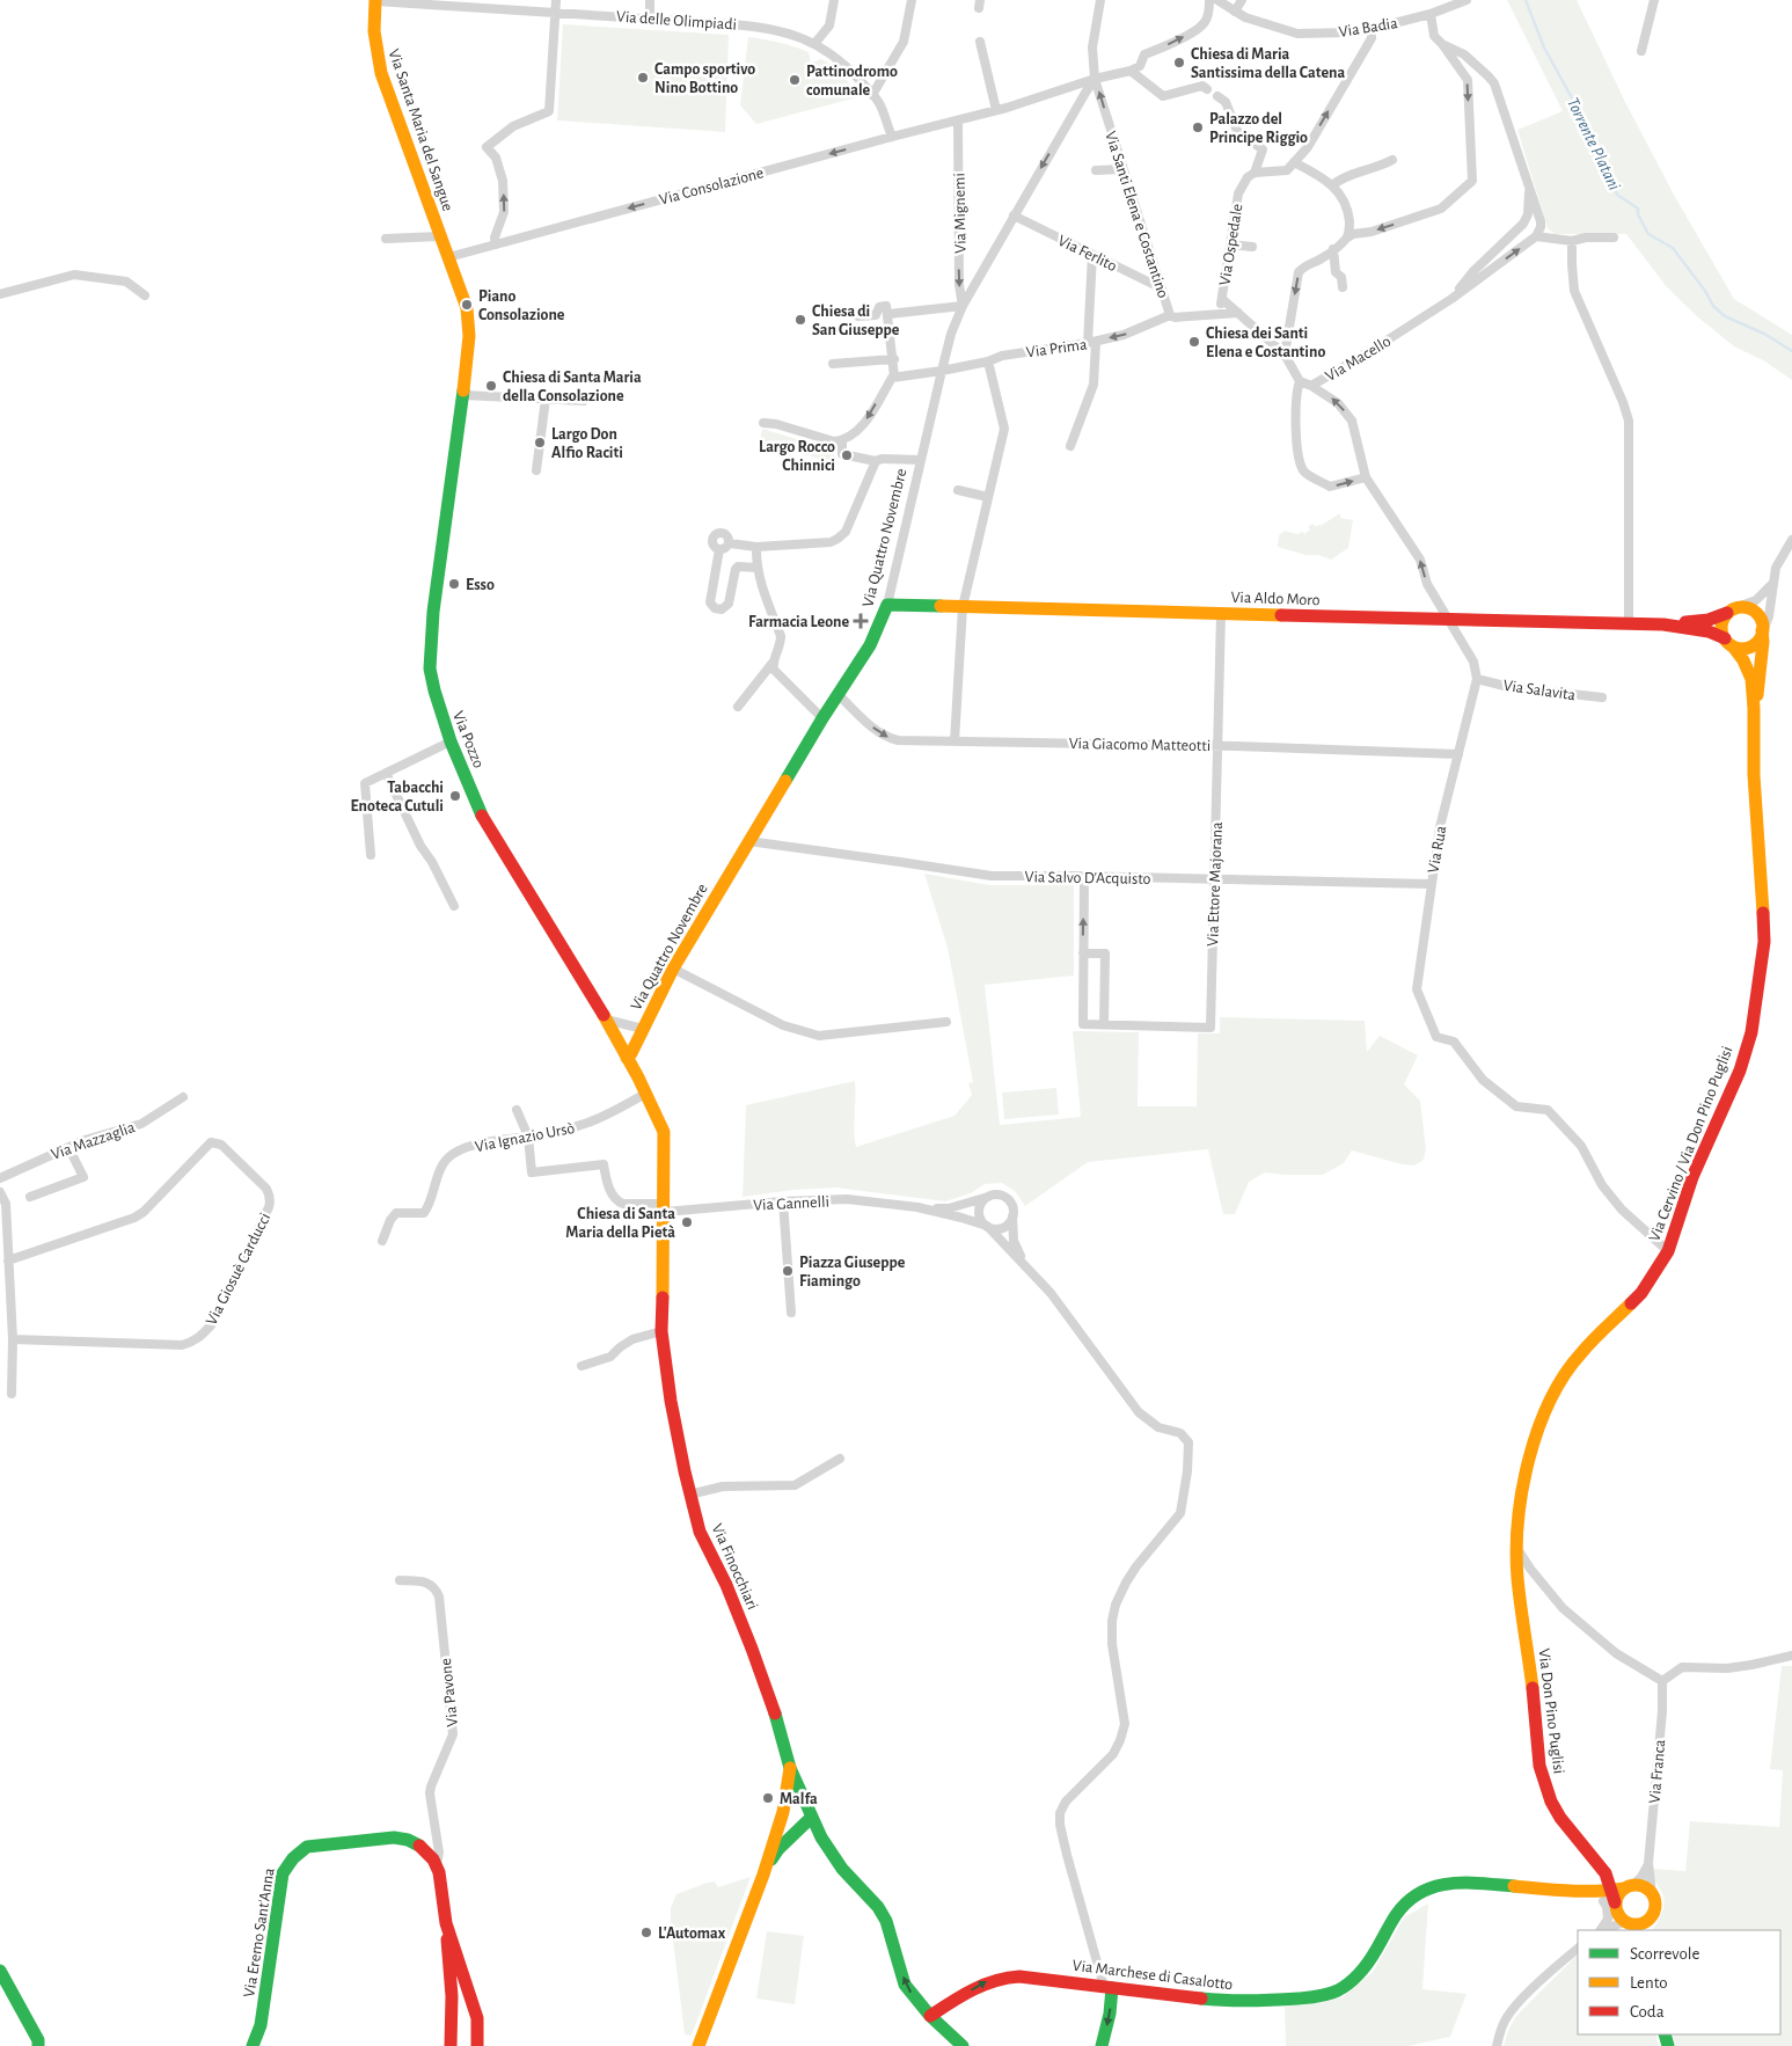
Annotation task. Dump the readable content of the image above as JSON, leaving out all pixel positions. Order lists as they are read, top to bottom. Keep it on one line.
{"streets":{"street":["Via delle Olimpiadi","Via Badia","Via Santa Maria del Sangue","Via Consolazione","Via Mignemi","Via Santi Elena e Costantino","Via Ospedale","Via Ferlito","Via Prima","Via Macello","Via Quattro Novembre","Via Aldo Moro","Via Salavita","Via Pozzo","Via Giacomo Matteotti","Via Rua","Via Salvo D'Acquisto","Via Ettore Majorana","Via Ignazio Ursò","Via Mazzaglia","Via Cervino / Via Don Pino Puglisi","Via Gannelli","Via Giosuè Carducci","Via Finocchiari","Via Pavone","Via Don Pino Puglisi","Via Franca","Via Eremo Sant'Anna","Via Marchese di Casalotto"]},"crossings":[["Via delle Olimpiadi","Via Santa Maria del Sangue"],["Via delle Olimpiadi","Via Consolazione"],["Via Santa Maria del Sangue","Via Consolazione"],["Via Santa Maria del Sangue","Via Pozzo"],["Via Consolazione","Via Mignemi"],["Via Consolazione","Via Santi Elena e Costantino"],["Via Consolazione","Via Quattro Novembre"],["Via Consolazione","Via Pozzo"],["Via Mignemi","Via Quattro Novembre"],["Via Santi Elena e Costantino","Via Ospedale"],["Via Santi Elena e Costantino","Via Ferlito"],["Via Santi Elena e Costantino","Via Prima"],["Via Santi Elena e Costantino","Via Quattro Novembre"],["Via Ferlito","Via Quattro Novembre"],["Via Prima","Via Quattro Novembre"],["Via Quattro Novembre","Via Aldo Moro"],["Via Quattro Novembre","Via Pozzo"],["Via Quattro Novembre","Via Giacomo Matteotti"],["Via Quattro Novembre","Via Salvo D'Acquisto"],["Via Quattro Novembre","Via Finocchiari"],["Via Aldo Moro","Via Ettore Majorana"],["Via Salavita","Via Rua"],["Via Pozzo","Via Finocchiari"],["Via Giacomo Matteotti","Via Rua"],["Via Giacomo Matteotti","Via Ettore Majorana"],["Via Rua","Via Salvo D'Acquisto"],["Via Rua","Via Cervino / Via Don Pino Puglisi"],["Via Salvo D'Acquisto","Via Ettore Majorana"],["Via Ignazio Ursò","Via Gannelli"],["Via Ignazio Ursò","Via Finocchiari"],["Via Cervino / Via Don Pino Puglisi","Via Don Pino Puglisi"],["Via Gannelli","Via Finocchiari"],["Via Gannelli","Via Marchese di Casalotto"],["Via Finocchiari","Via Marchese di Casalotto"],["Via Pavone","Via Eremo Sant'Anna"]],"one_way":["Via Consolazione","Via Mignemi"],"water":["Torrente Platani"],"places":{"other":["Chiesa di Maria Santissima della Catena","Campo sportivo Nino Bottino","Pattinodromo comunale","Palazzo del Principe Riggio","Piano Consolazione","Chiesa di San Giuseppe","Chiesa dei Santi Elena e Costantino","Chiesa di Santa Maria della Consolazione","Largo Don Alfio Raciti","Largo Rocco Chinnici","Esso","Tabacchi Enoteca Cutuli","Chiesa di Santa Maria della Pietà","Piazza Giuseppe Fiamingo","Malfa","L'Automax"],"health":["Farmacia Leone"]},"legend":["Scorrevole","Lento","Coda"]}
